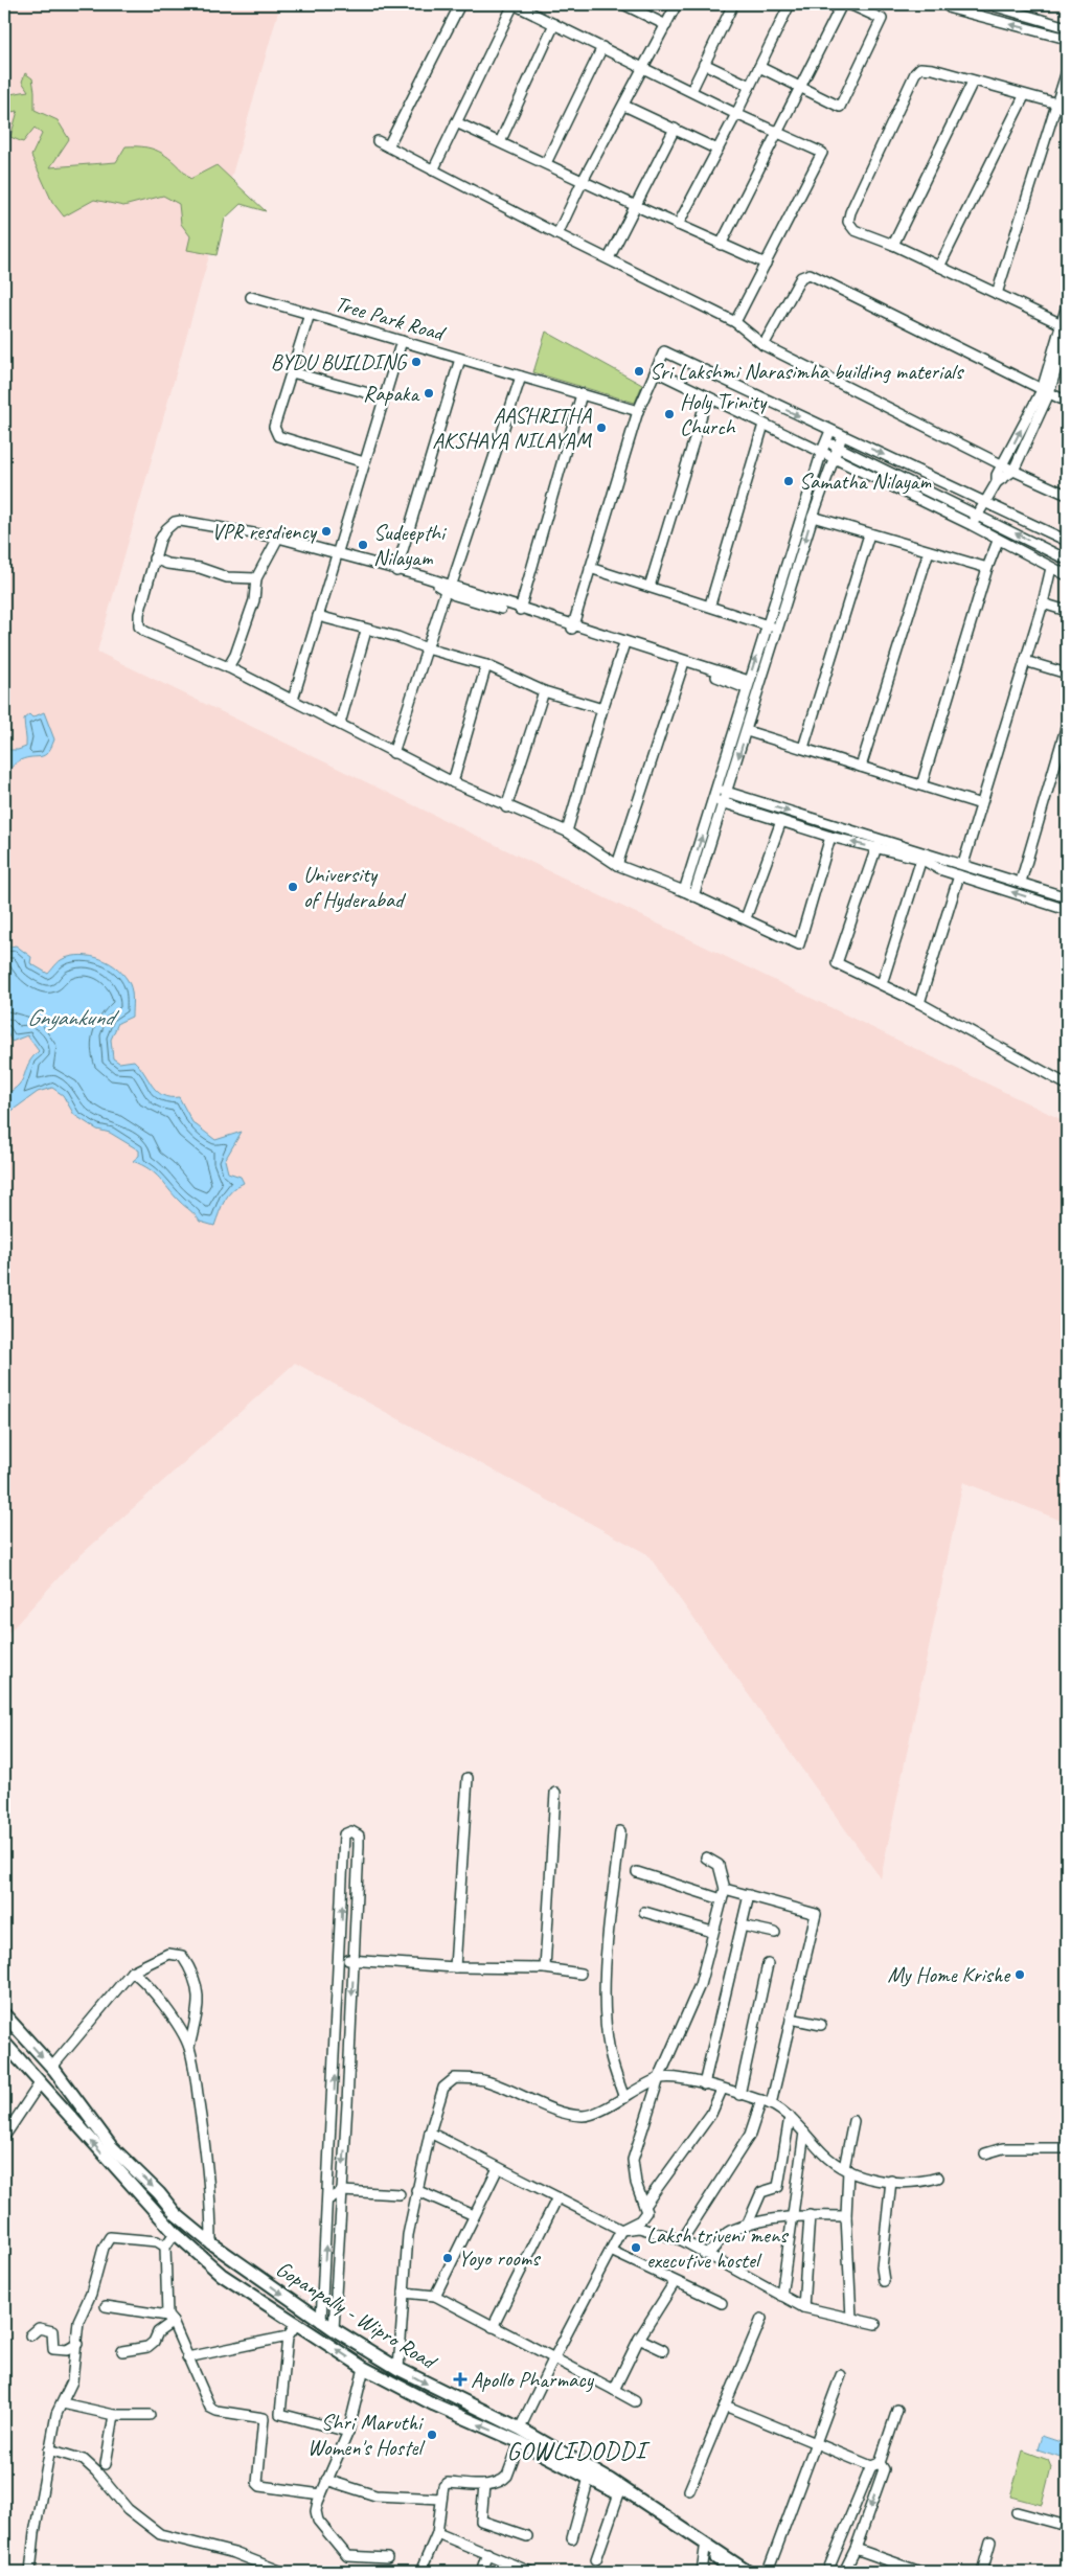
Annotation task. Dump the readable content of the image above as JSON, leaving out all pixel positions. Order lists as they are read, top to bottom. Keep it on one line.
{"streets":{"main road":["Gopanpally - Wipro Road"],"street":["Tree Park Road"]},"districts":["GOWLIDODDI"],"water":["Gnyankund"],"places":{"other":["BYDU BUILDING","Sri Lakshmi Narasimha building materials","Rapaka","Holy Trinity Church","AASHRITHA AKSHAYA NILAYAM","Samatha Nilayam","VPR resdiency","Sudeepthi Nilayam","University of Hyderabad","My Home Krishe","Laksh triveni mens executive hostel","Yoyo rooms","Shri Maruthi Women's Hostel"],"health":["Apollo Pharmacy"]}}
